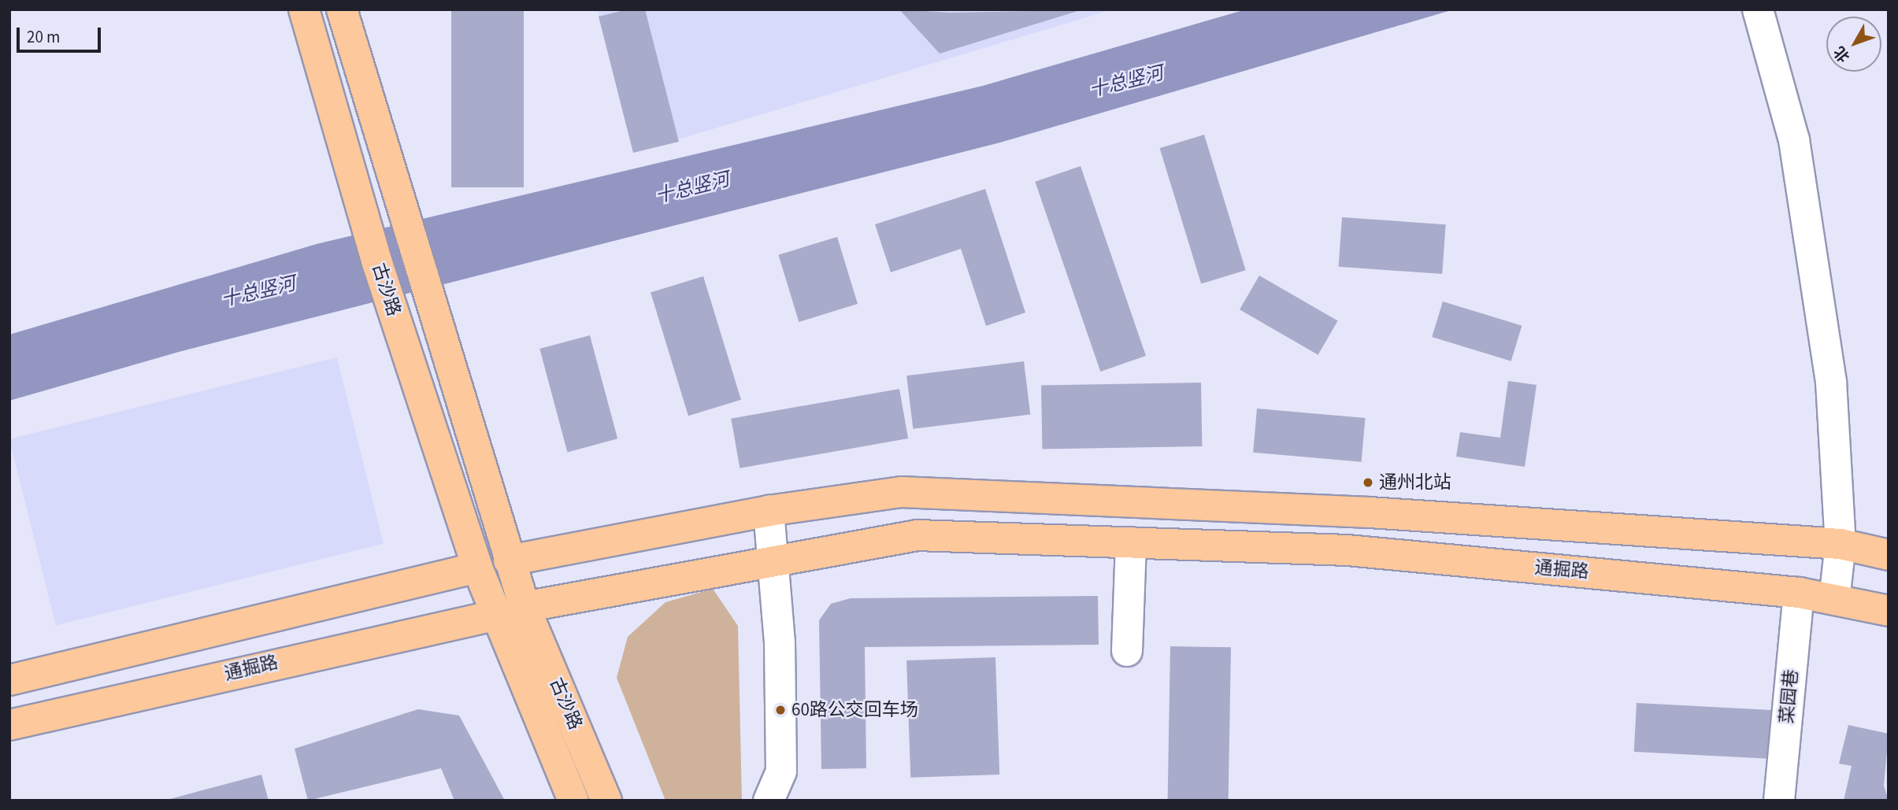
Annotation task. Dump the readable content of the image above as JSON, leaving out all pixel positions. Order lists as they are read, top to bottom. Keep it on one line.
{"streets":{"main road":["古沙路","通掘路"],"street":["菜园巷"]},"crossings":[["古沙路","通掘路"],["通掘路","菜园巷"]],"water":["十总竖河"],"places":["通州北站","60路公交回车场"],"scale_bar":"20 m","north":"bottom left"}
